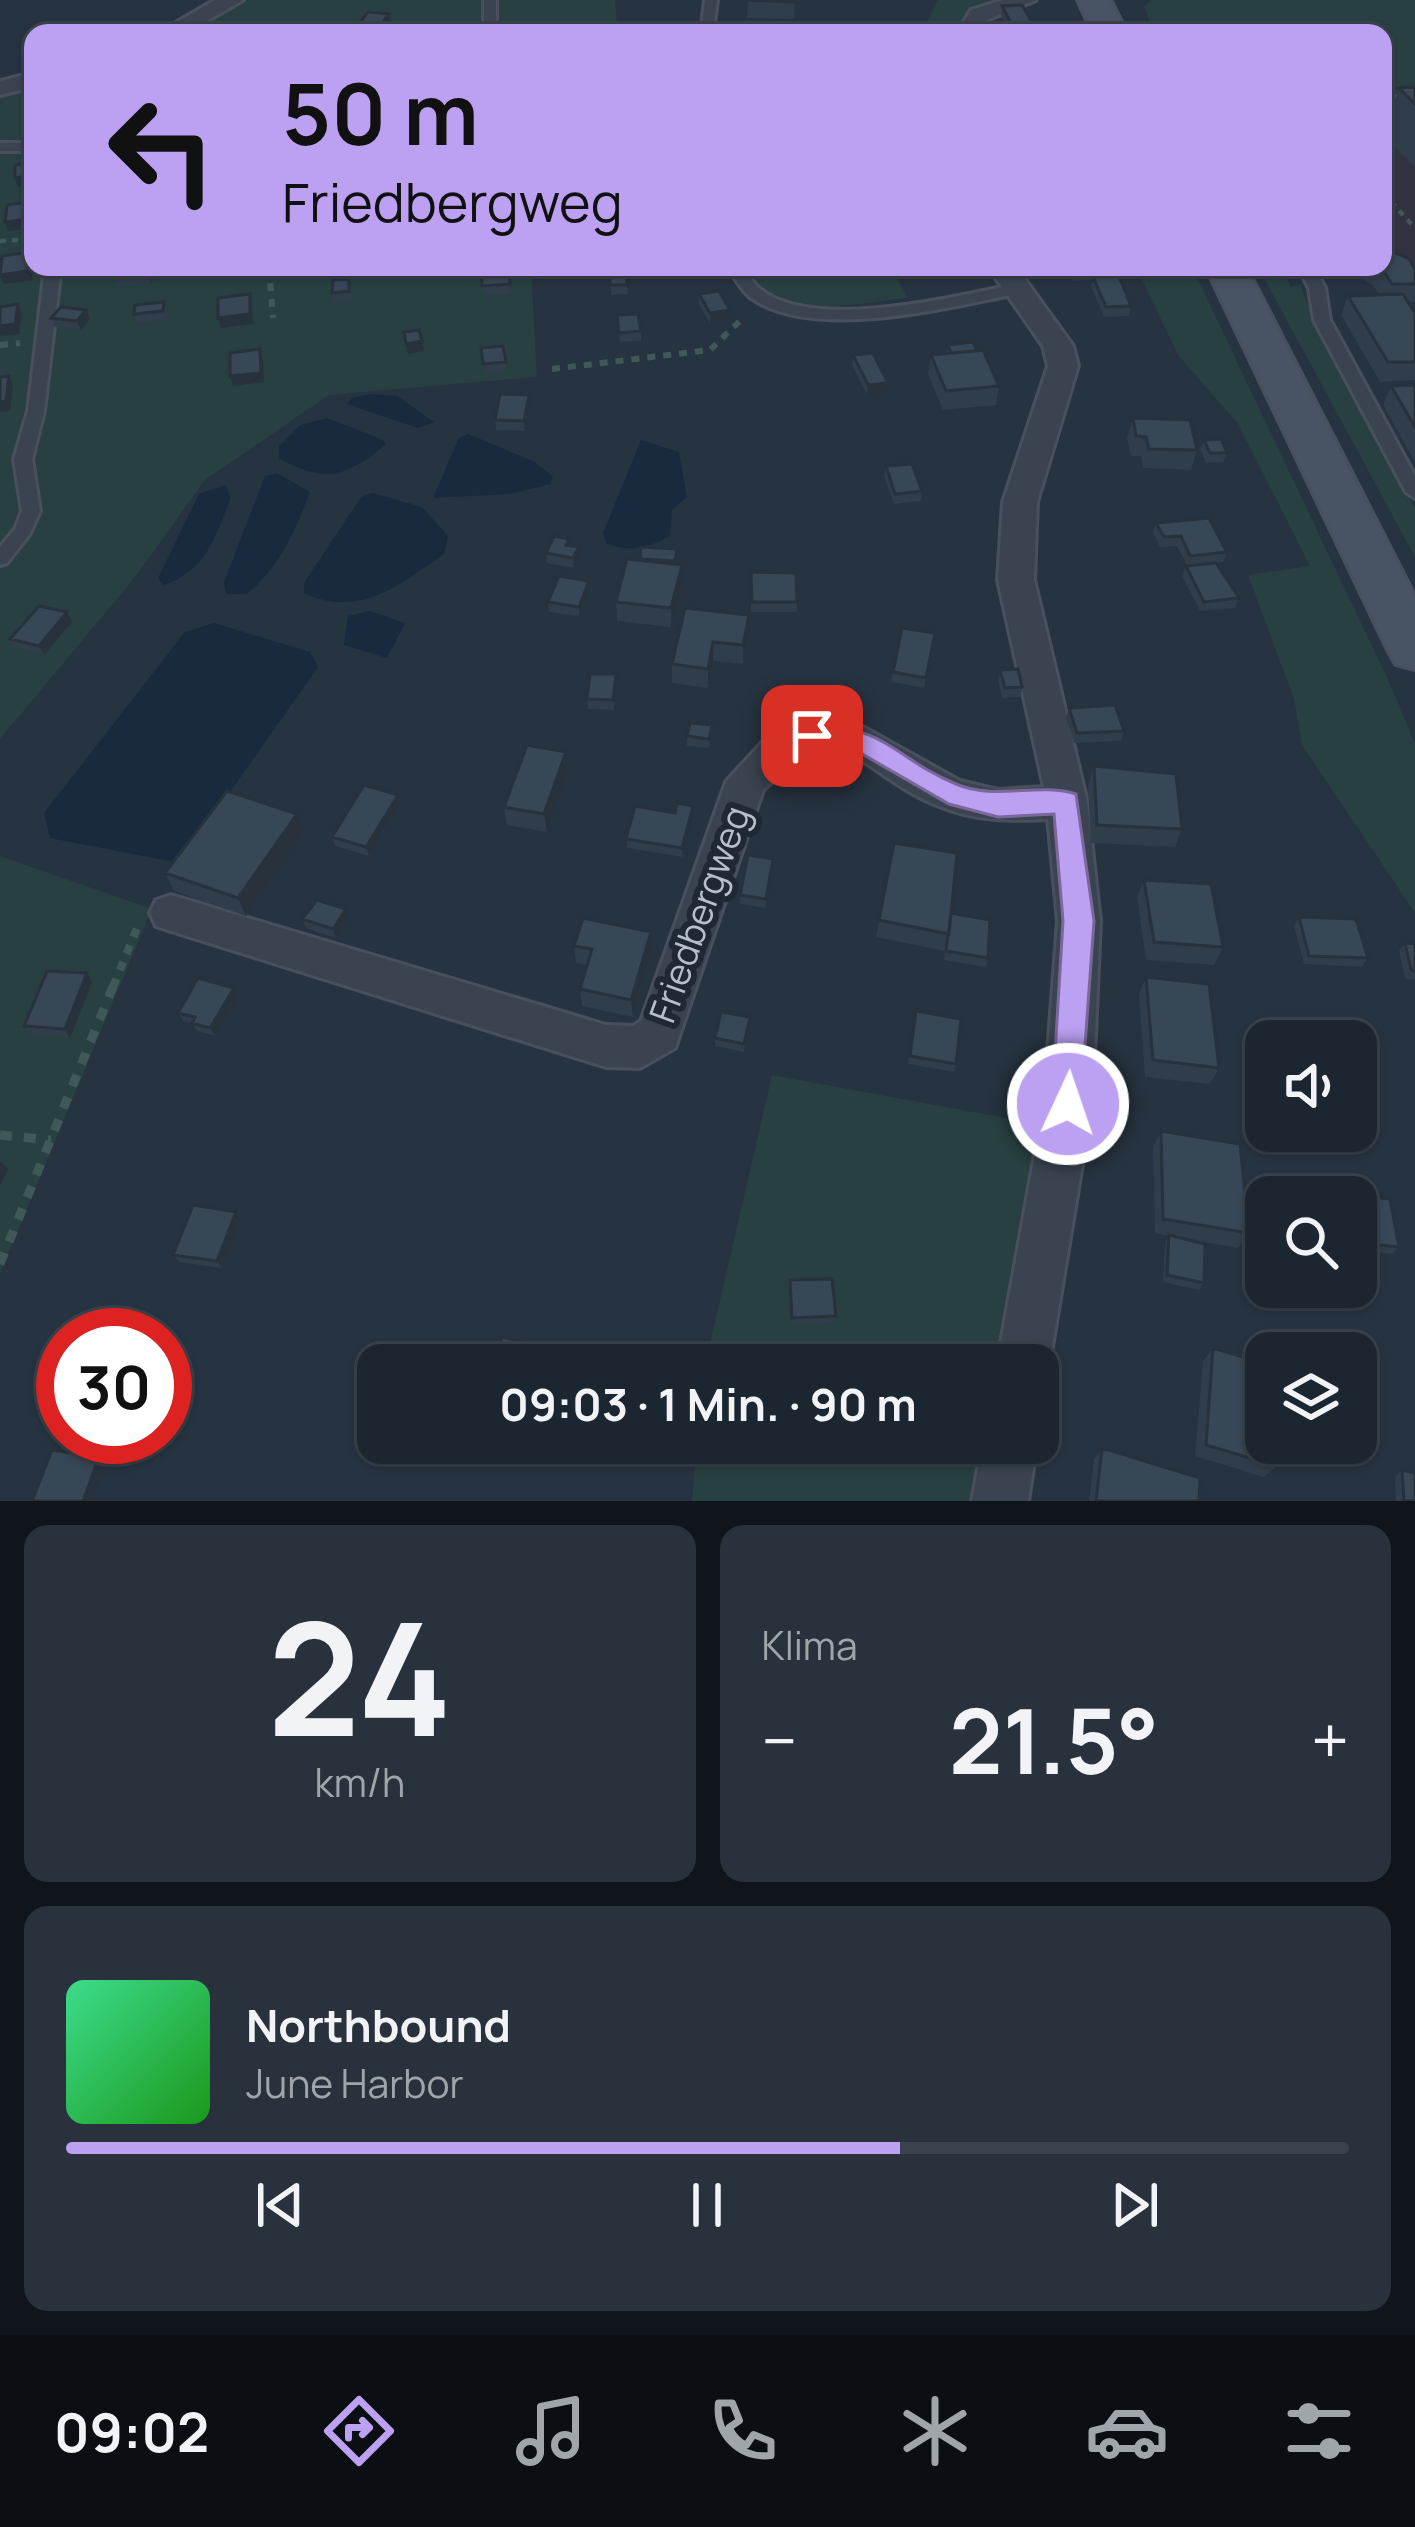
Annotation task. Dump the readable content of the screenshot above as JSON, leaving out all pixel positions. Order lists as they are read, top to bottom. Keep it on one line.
{"streets":{"street":["Friedbergweg"]},"page":{"turn":["50 m","Friedbergweg"],"limit":"30","trip":"09:03 · 1 Min. · 90 m","tile":[["24","km/h"],"Klima"],"heat":["−","21.5°","+"],"song":["Northbound","June Harbor"],"tabs":"09:02"}}
